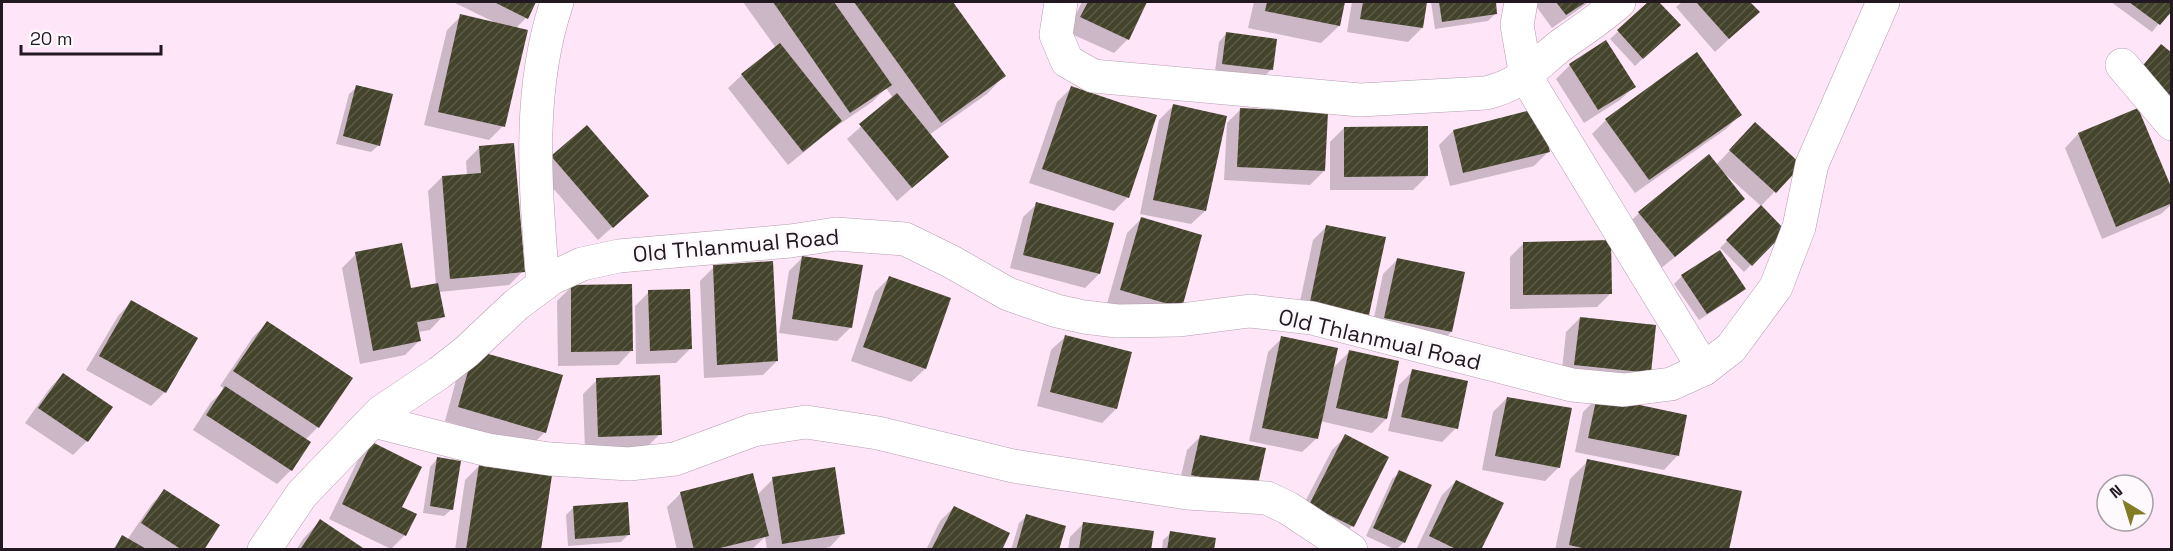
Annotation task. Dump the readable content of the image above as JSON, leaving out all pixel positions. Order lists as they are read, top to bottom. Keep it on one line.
{"streets":{"street":["Old Thlanmual Road"]},"scale_bar":"20 m","north":"top left"}
